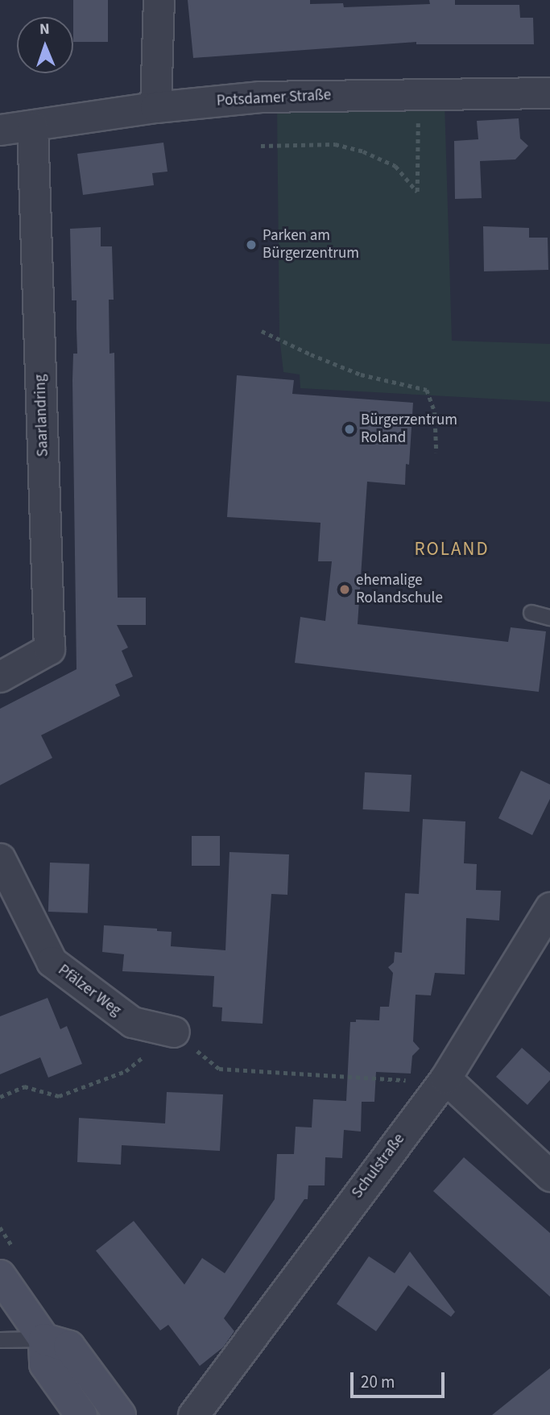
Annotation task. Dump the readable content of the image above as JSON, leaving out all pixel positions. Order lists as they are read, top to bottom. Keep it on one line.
{"streets":{"street":["Potsdamer Straße","Saarlandring","Pfälzer Weg","Schulstraße"]},"crossings":[["Potsdamer Straße","Saarlandring"]],"districts":["ROLAND"],"places":["Parken am Bürgerzentrum","Bürgerzentrum Roland","ehemalige Rolandschule"],"scale_bar":"20 m","north":"top"}
